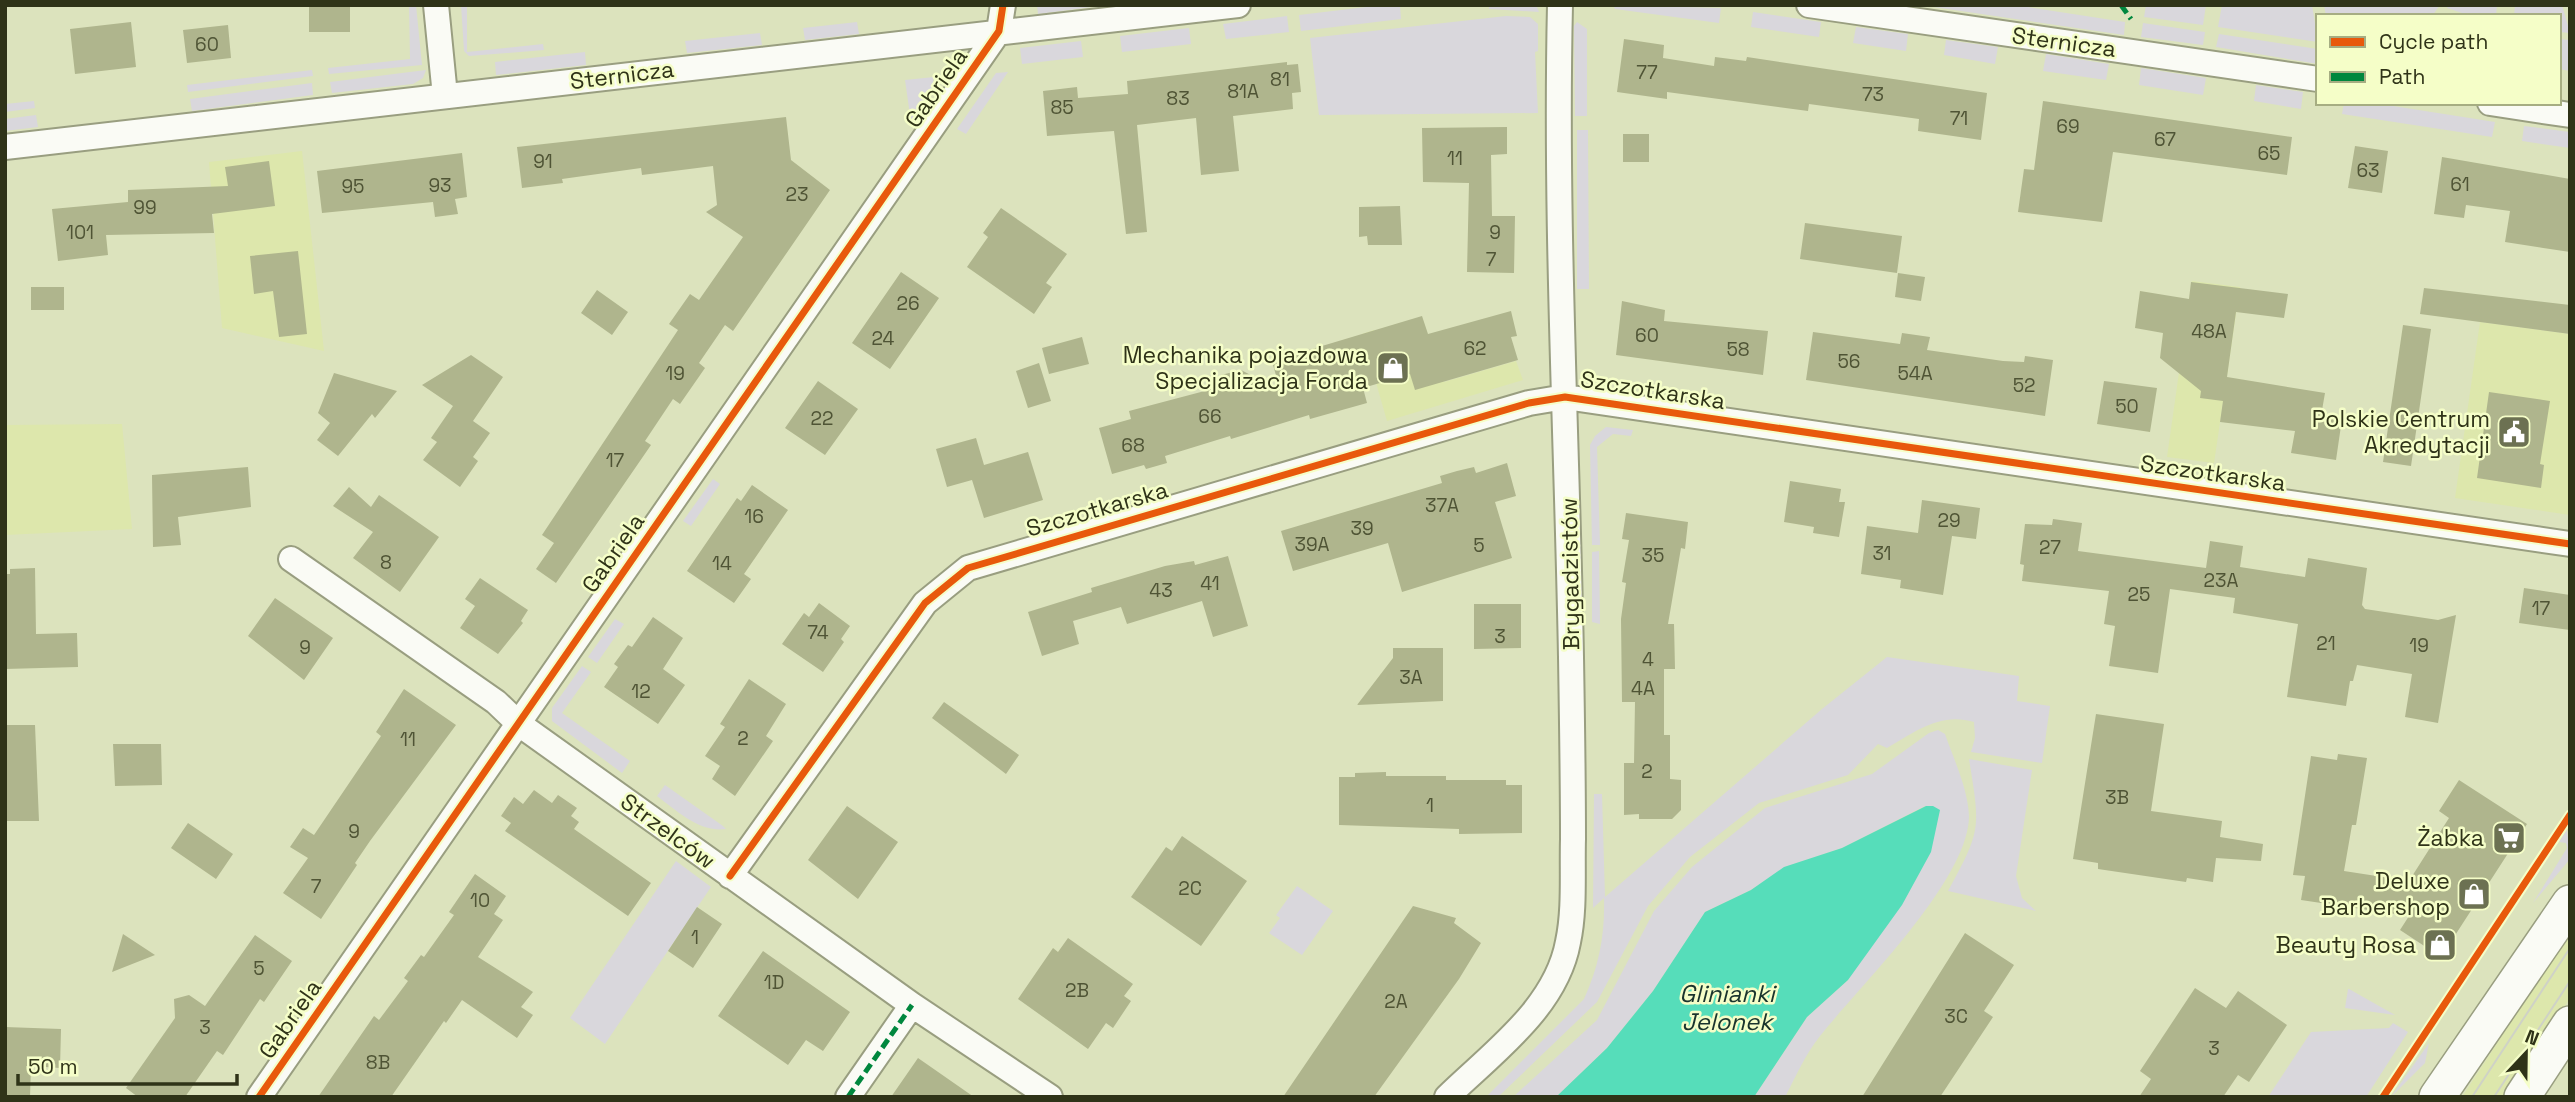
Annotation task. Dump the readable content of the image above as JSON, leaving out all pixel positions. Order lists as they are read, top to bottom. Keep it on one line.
{"streets":{"street":["Sternicza","Gabriela","Szczotkarska","Brygadzistów","Strzelców"]},"crossings":[["Sternicza","Gabriela"],["Gabriela","Strzelców"],["Szczotkarska","Brygadzistów"],["Szczotkarska","Strzelców"]],"water":["Glinianki Jelonek"],"places":{"shop":["Mechanika pojazdowa Specjalizacja Forda","Deluxe Barbershop","Beauty Rosa"],"public building":["Polskie Centrum Akredytacji"],"supermarket":["Żabka"]},"house_numbers":["60","77","81","81A","73","83","85","71","69","67","65","11","91","63","61","93","95","23","99","101","9","7","26","48A","60","24","62","58","56","19","54A","52","50","66","22","68","17","37A","16","29","39","39A","5","27","31","35","8","14","23A","41","43","25","17","74","3","21","19","9","4","3A","4A","12","2","11","2","3B","1","9","7","2C","10","1","5","1D","2B","2A","3C","3","3","8B"],"legend":["Cycle path","Path"],"scale_bar":"50 m","north":"top"}
